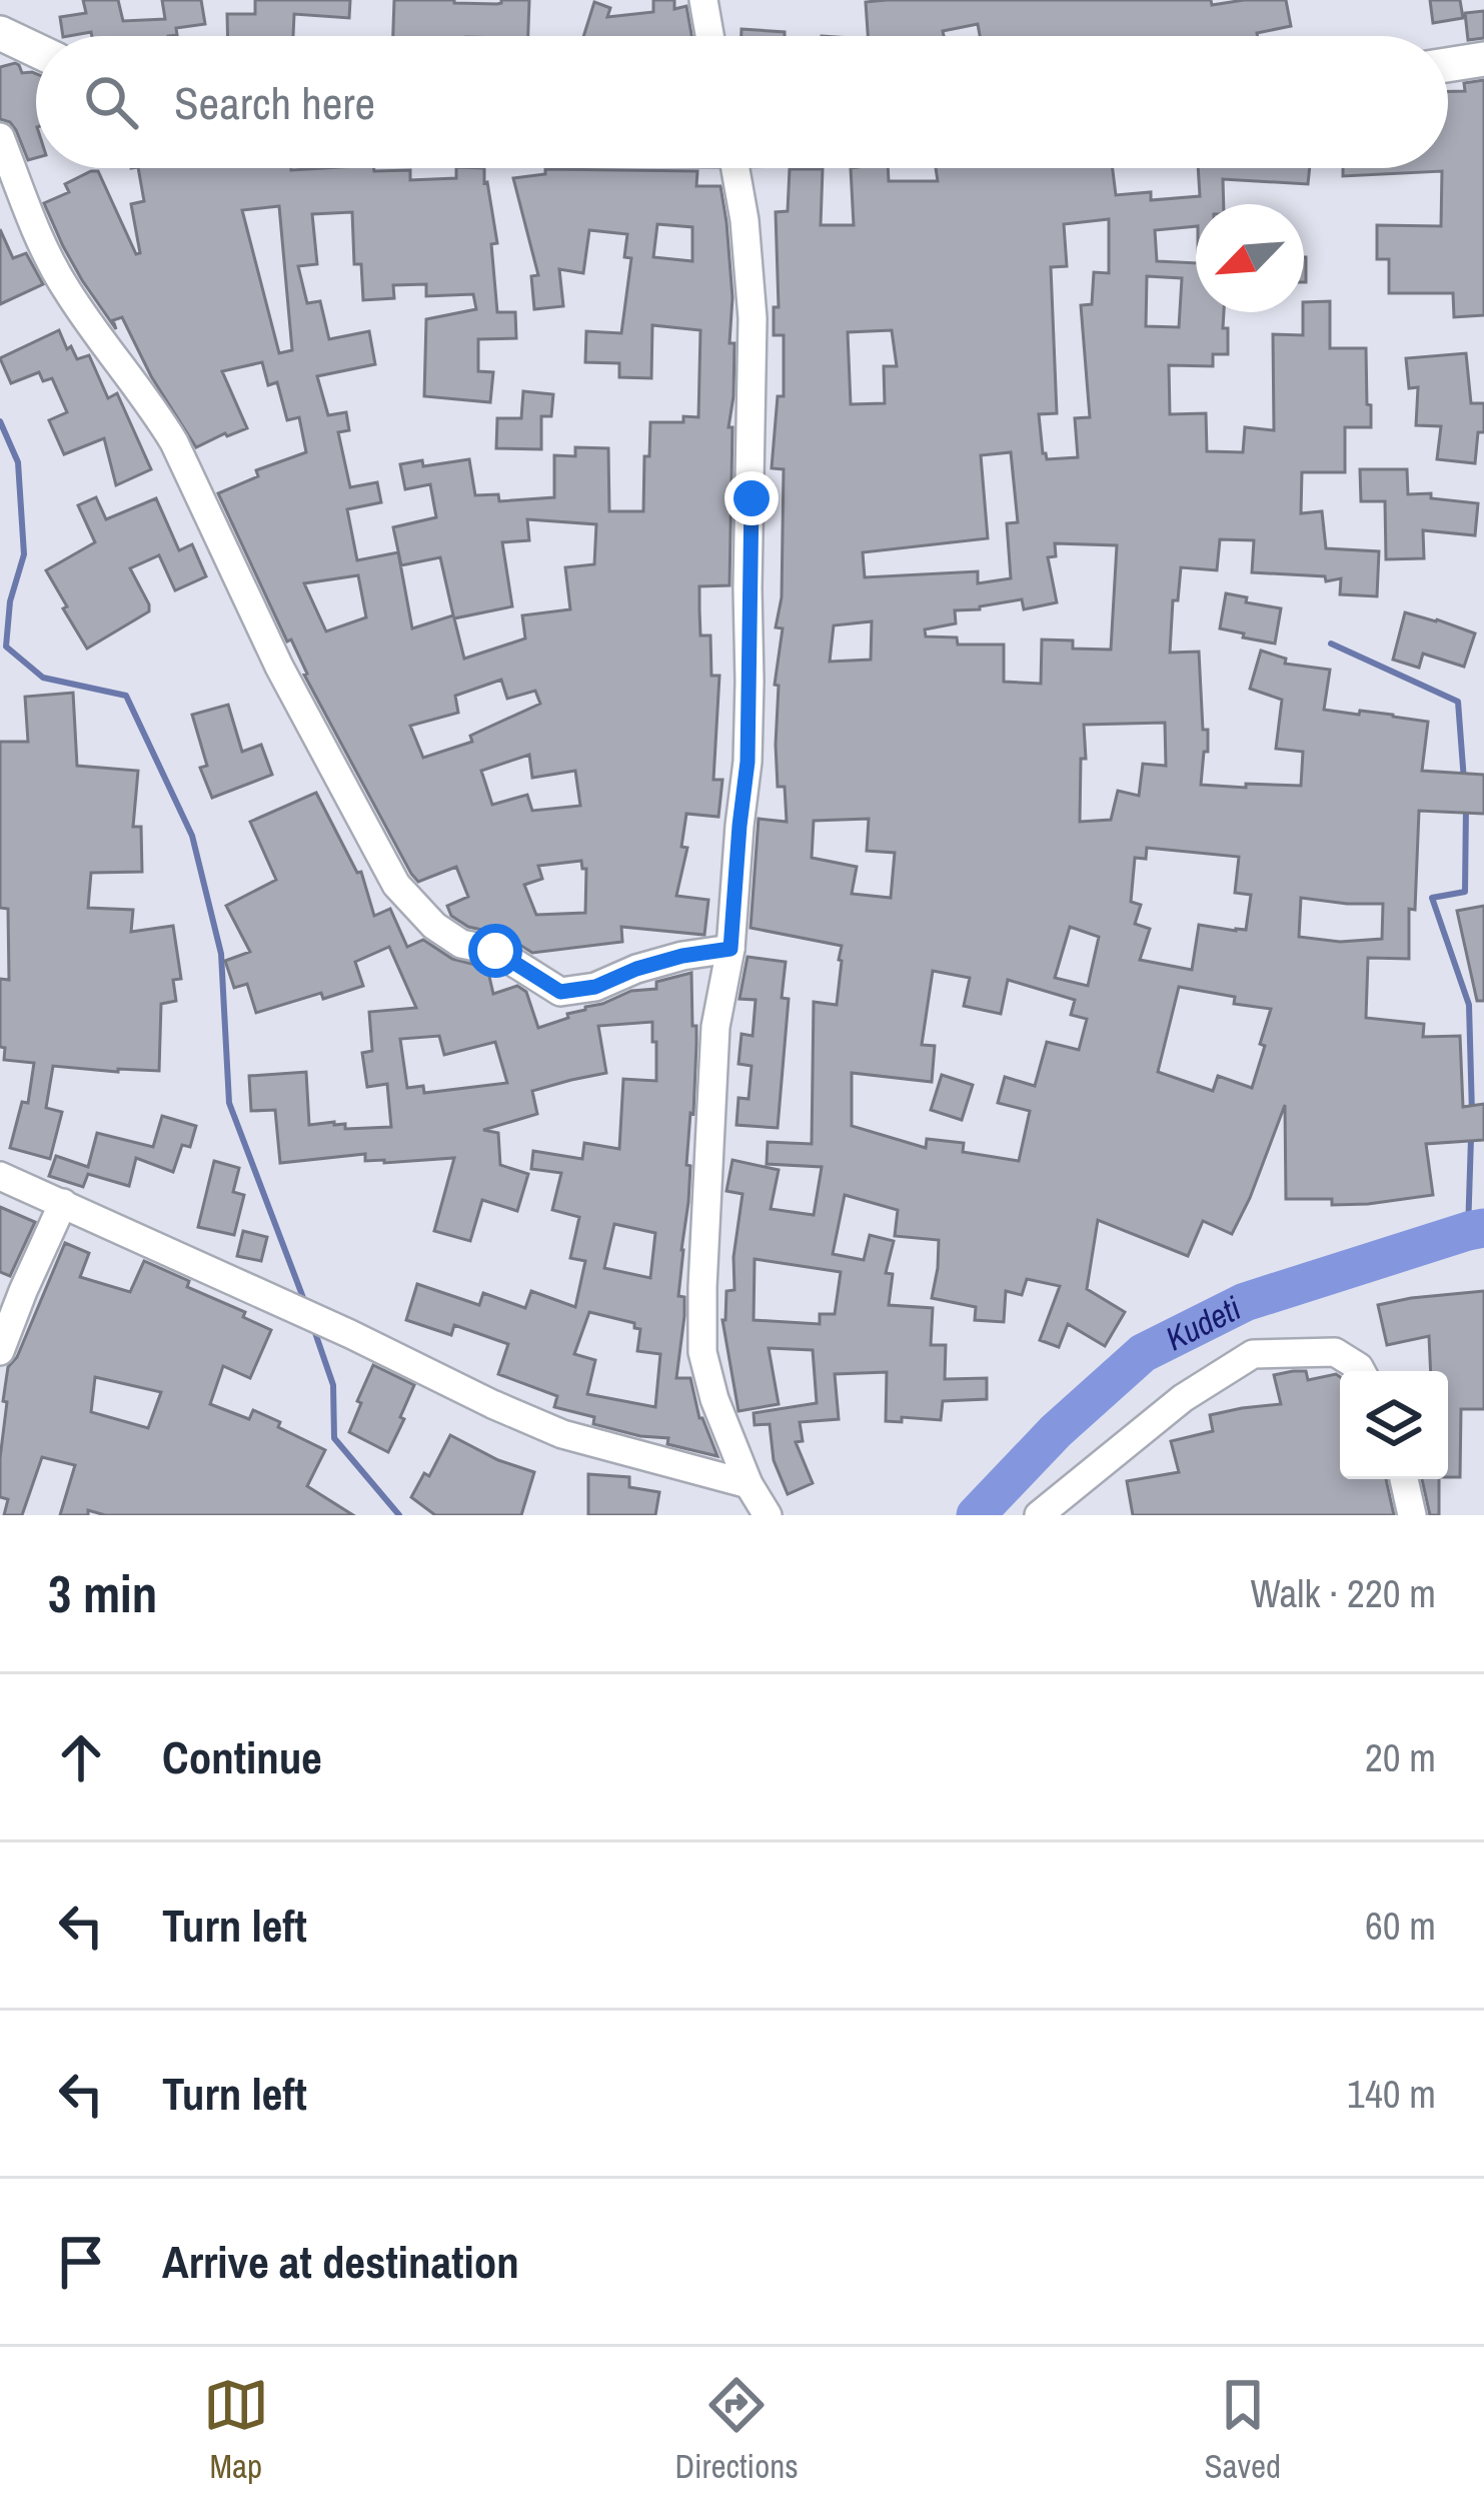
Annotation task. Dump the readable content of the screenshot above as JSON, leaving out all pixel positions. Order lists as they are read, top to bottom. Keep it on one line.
{"water":["Kudeti"],"north":"bottom left","page":{"search":"Search here","heading":["3 min","Walk · 220 m"],"list":[["Continue","20 m"],["Turn left","60 m"],["Turn left","140 m"],"Arrive at destination"],"nav":["Map","Directions","Saved"]}}
